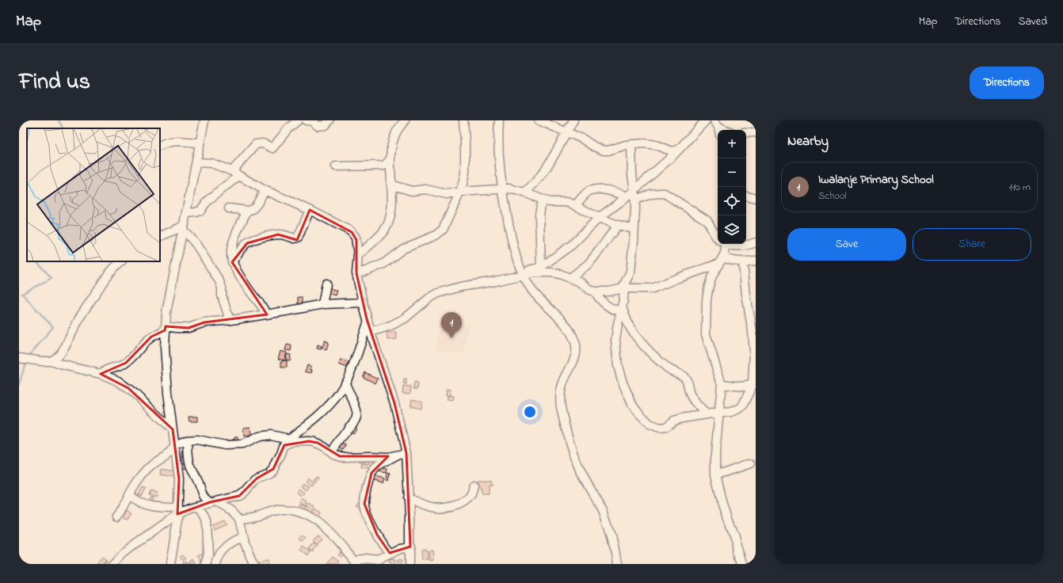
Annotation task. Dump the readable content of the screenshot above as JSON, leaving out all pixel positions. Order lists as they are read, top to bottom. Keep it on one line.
{"page":{"header":"Map","nav":["Map","Directions","Saved"],"title":"Find us","buttons":["Directions",["Save","Share"]],"heading":"Nearby","map_buttons":["+","−"],"list":[{"mark":"1","name":"Iwalanje Primary School","note":"School","value":"110 m"}],"pins":"1"}}
